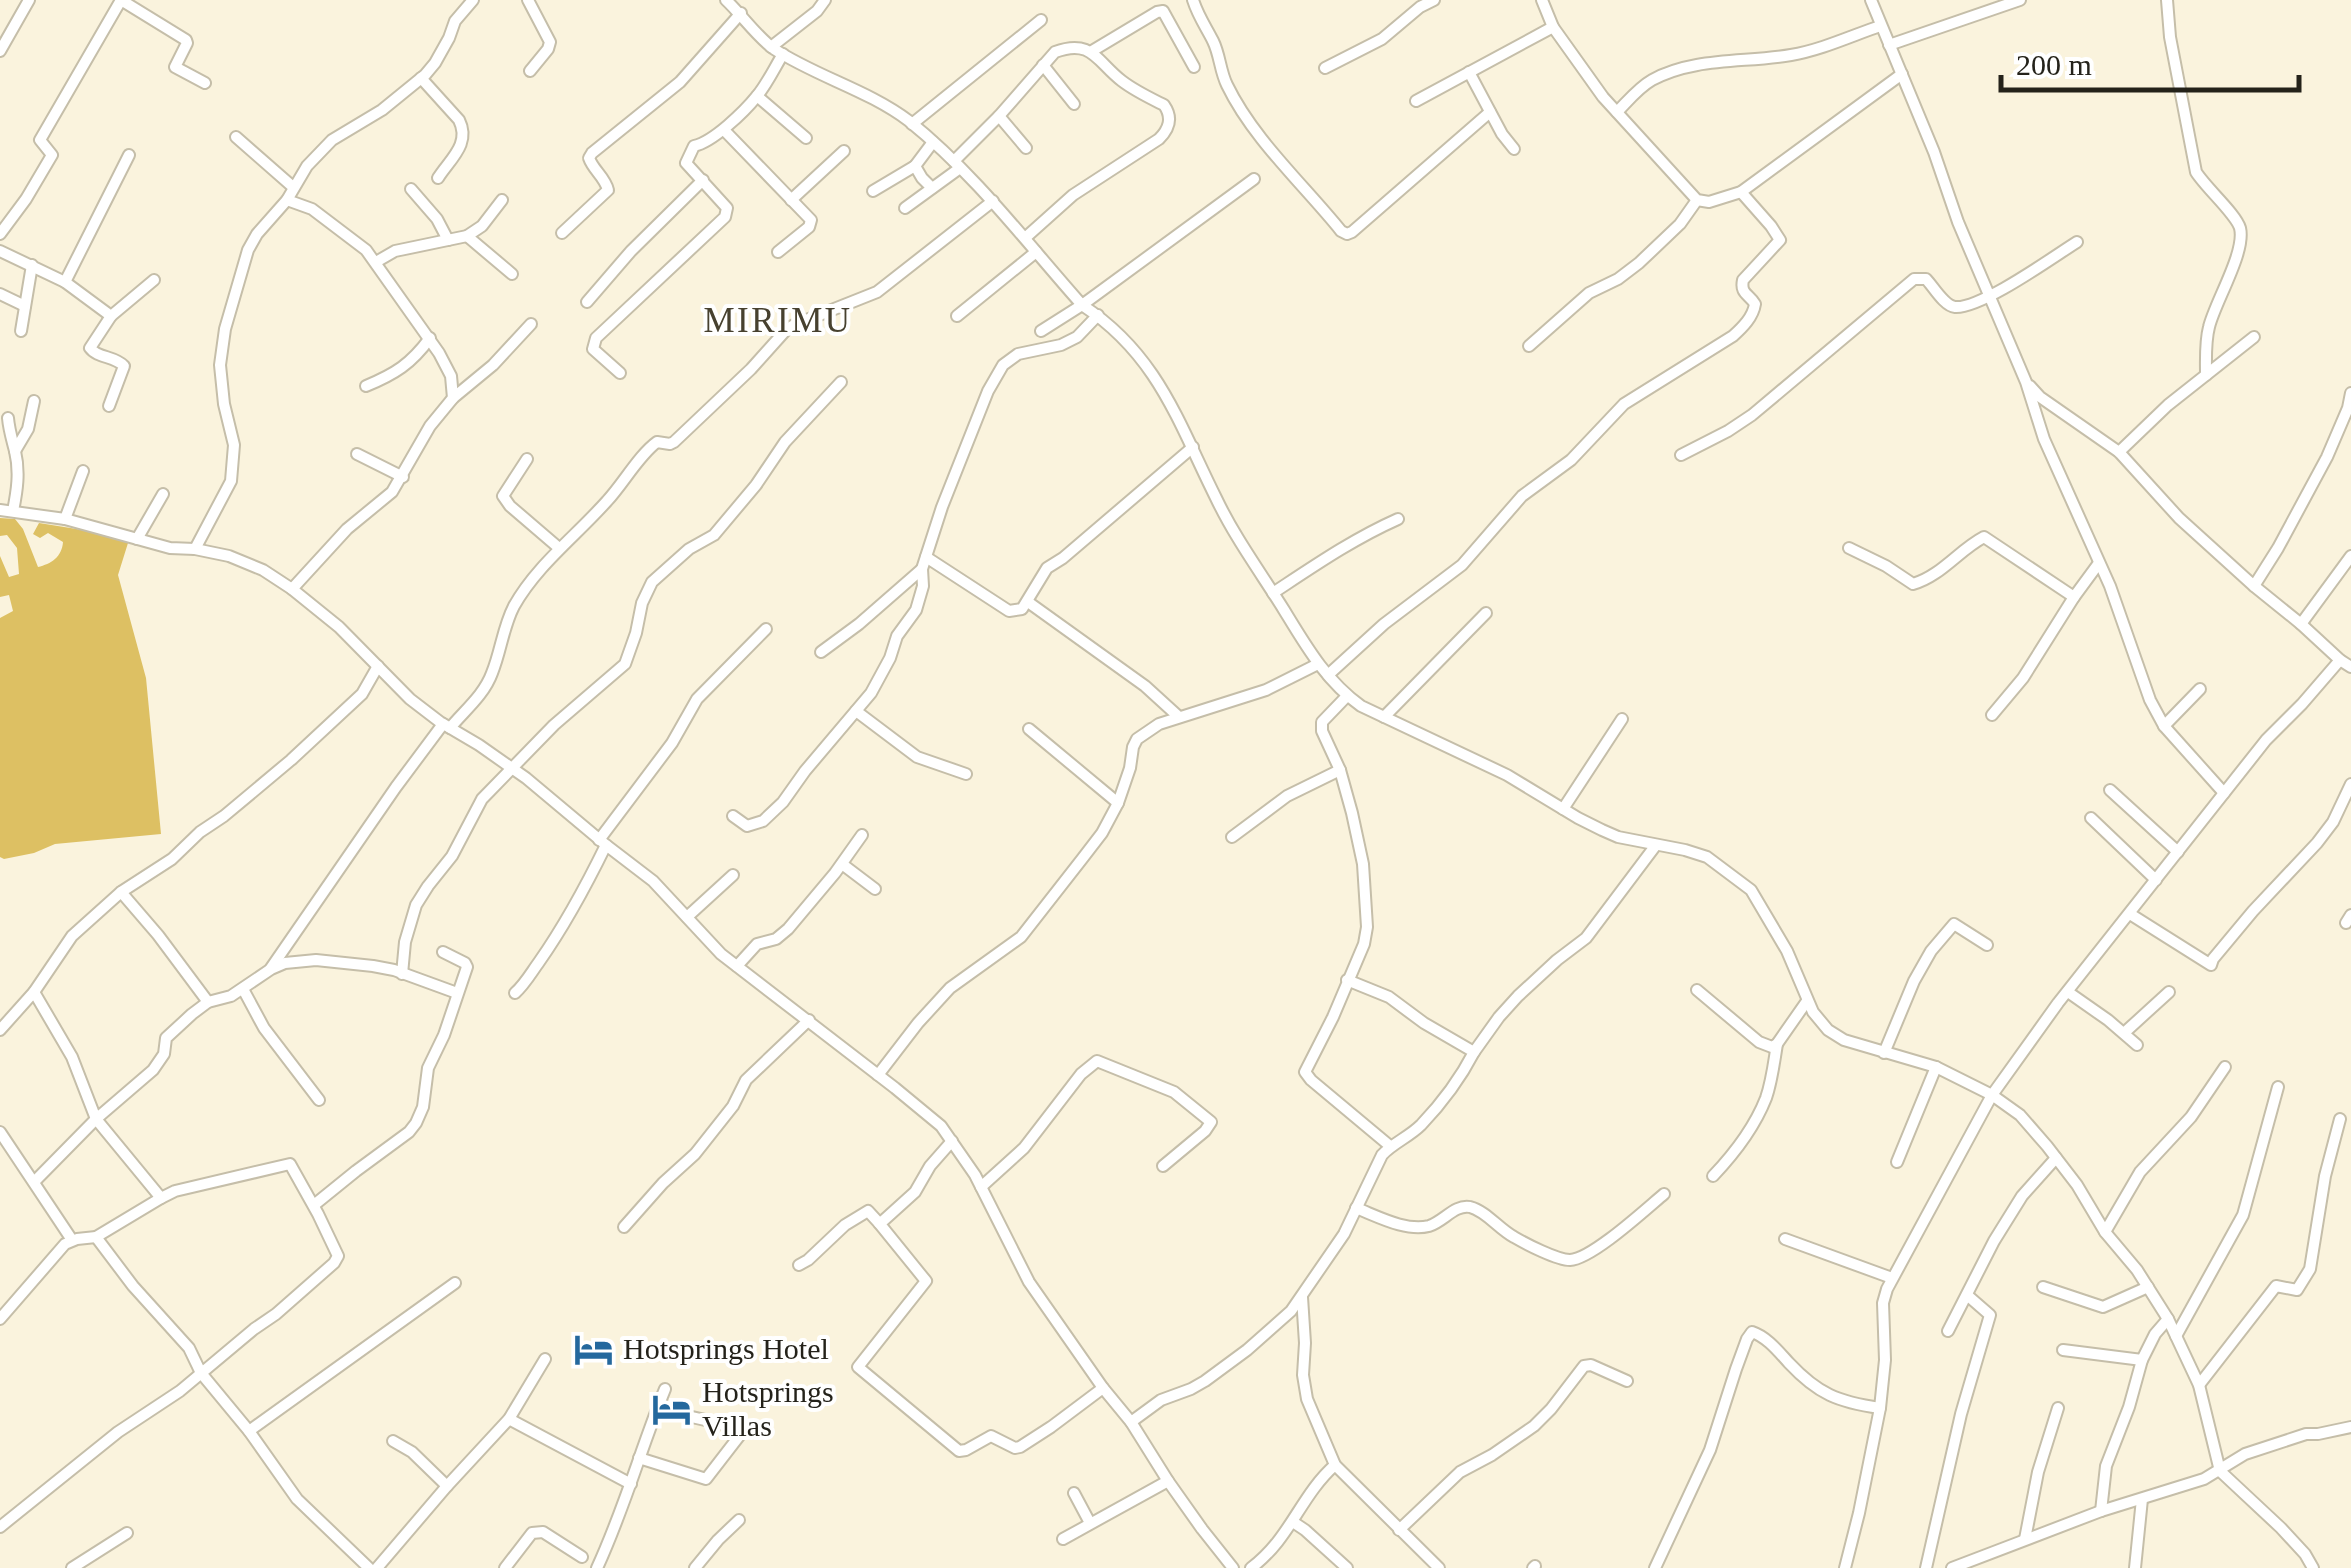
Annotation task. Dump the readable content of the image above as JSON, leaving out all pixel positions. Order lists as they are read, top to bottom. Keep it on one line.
{"districts":["MIRIMU"],"places":{"hotel":["Hotsprings Hotel","Hotsprings Villas"]},"scale_bar":"200 m"}
